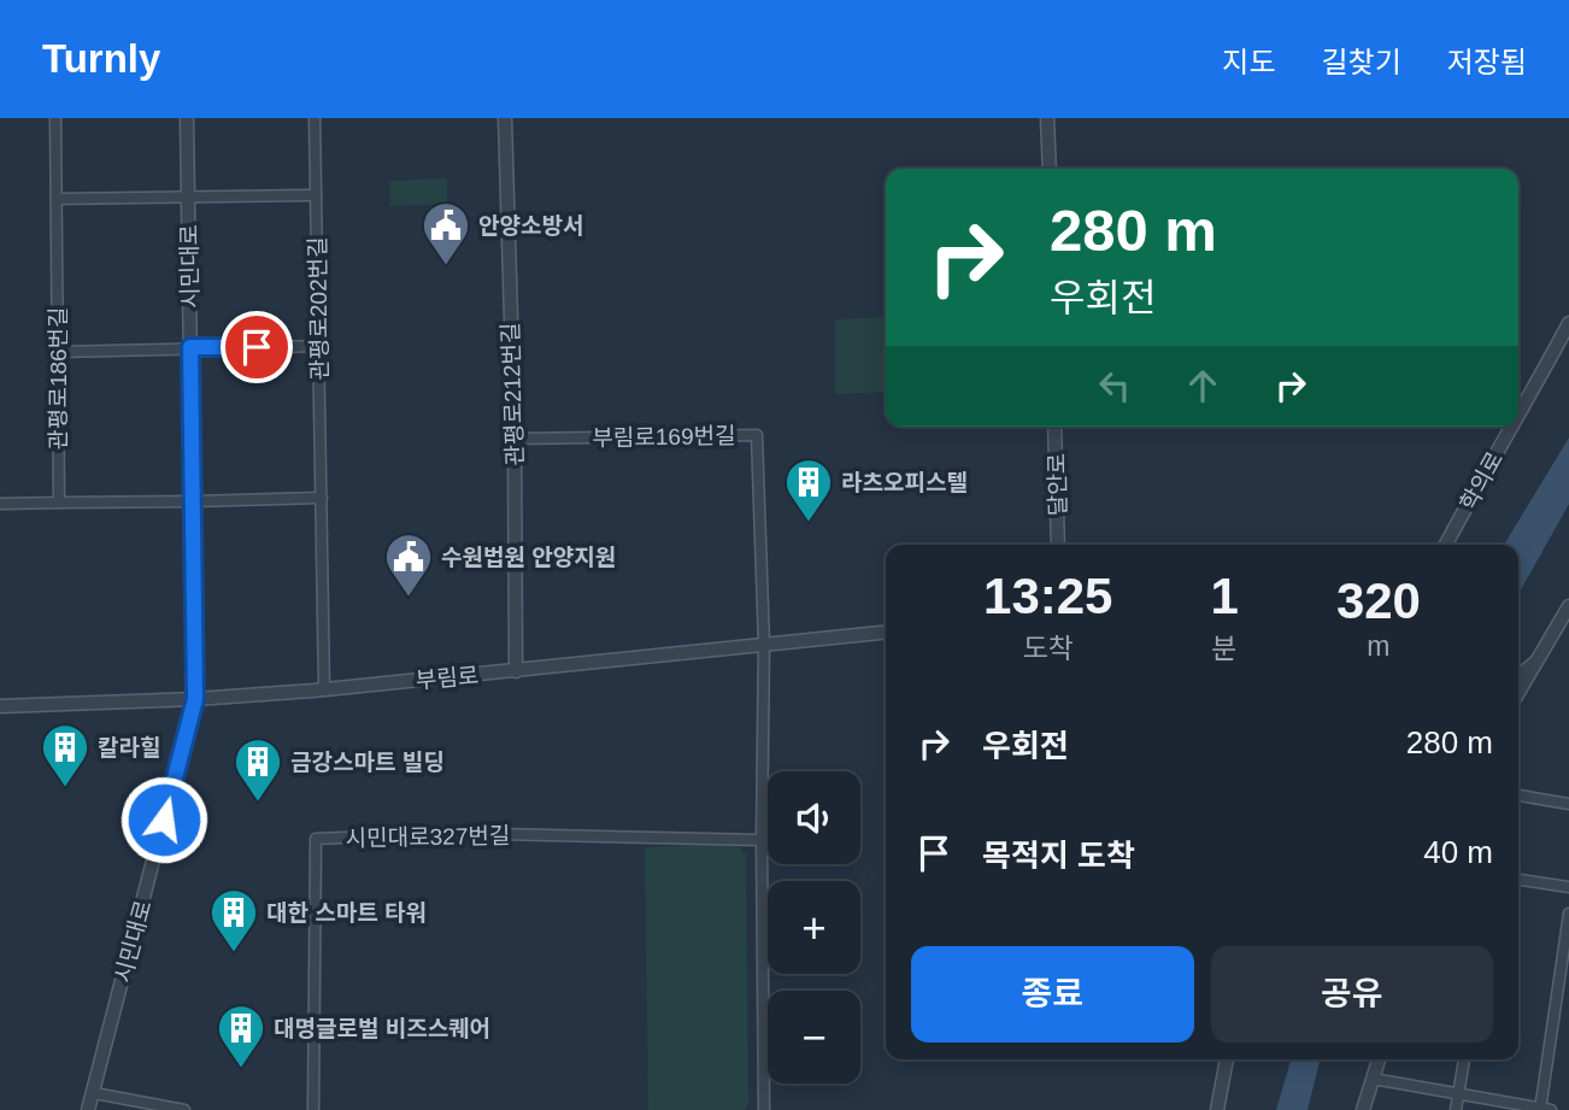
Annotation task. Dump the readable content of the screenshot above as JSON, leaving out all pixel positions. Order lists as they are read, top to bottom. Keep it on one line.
{"streets":{"street":["시민대로","관평로202번길","관평로186번길","관평로212번길","부림로169번길","학의로","달안로","부림로","시민대로327번길"]},"crossings":[["시민대로","부림로"],["관평로202번길","부림로"],["관평로212번길","부림로169번길"],["관평로212번길","부림로"],["부림로169번길","부림로"]],"places":{"public building":["안양소방서","수원법원 안양지원"],"building":["라츠오피스텔","칼라힐","금강스마트 빌딩","대한 스마트 타워","대명글로벌 비즈스퀘어"]},"page":{"header":"Turnly","nav":["지도","길찾기","저장됨"],"turn":["280 m","우회전"],"eta":["13:25","도착","1","분","320","m"],"list":[{"name":"우회전","value":"280 m"},{"name":"목적지 도착","value":"40 m"}],"map_buttons":["+","−"],"buttons":["종료","공유"]}}
